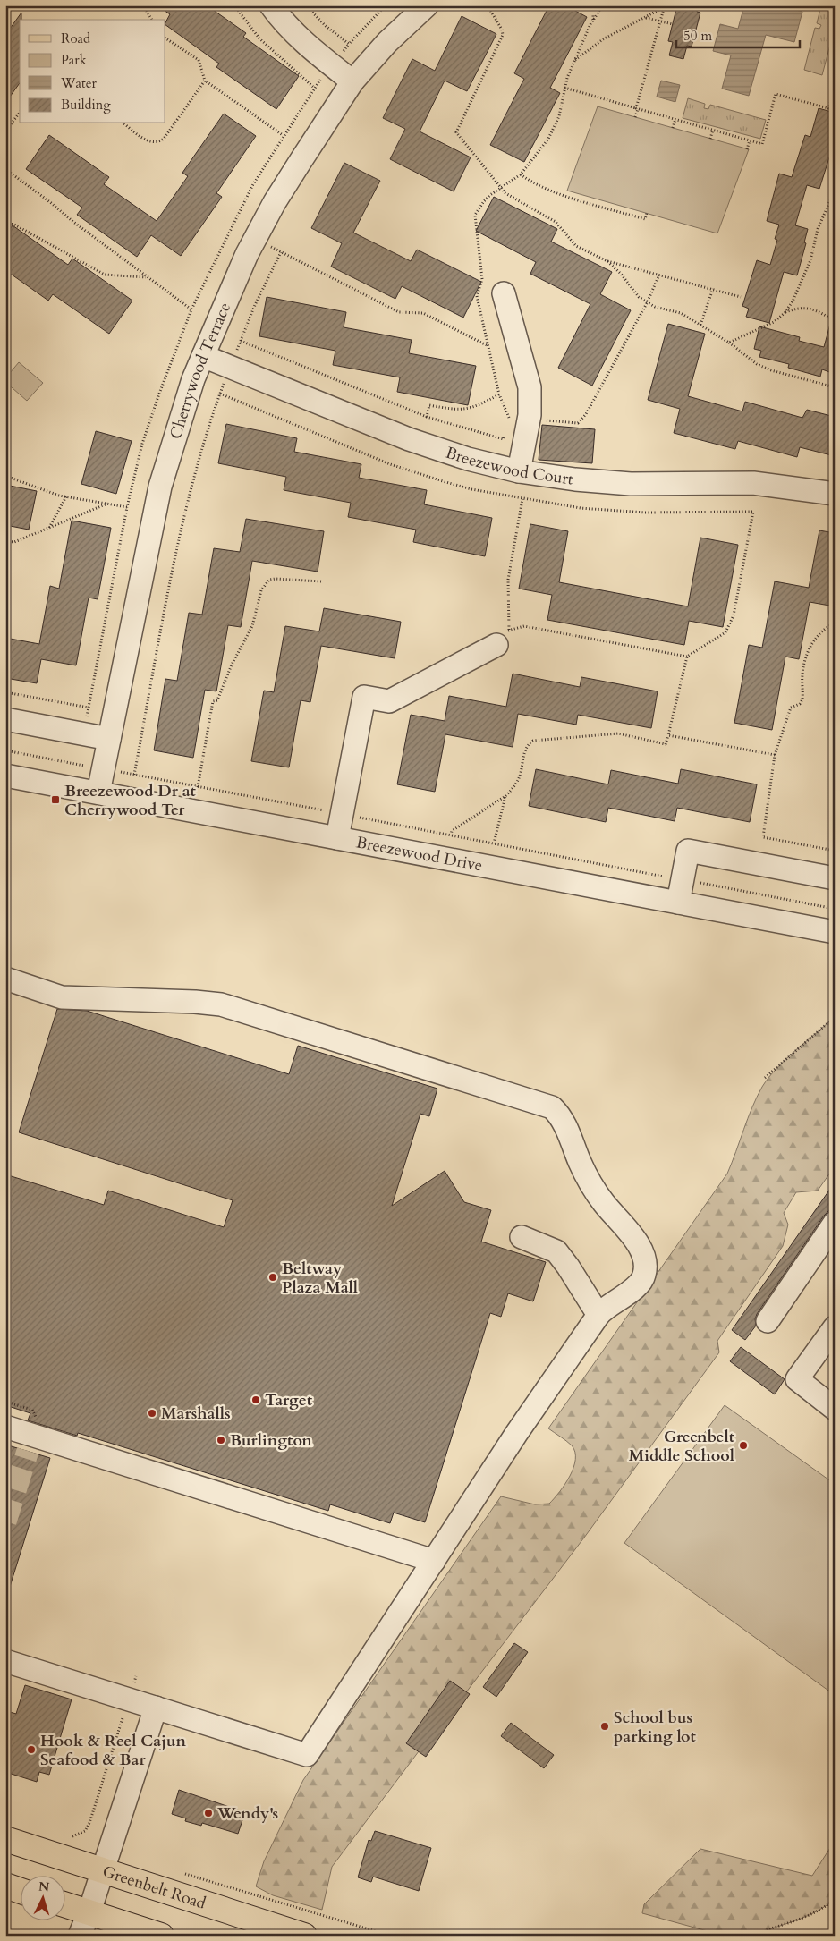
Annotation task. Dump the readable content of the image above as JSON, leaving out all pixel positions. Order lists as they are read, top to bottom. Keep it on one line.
{"streets":{"main road":["Greenbelt Road"],"street":["Cherrywood Terrace","Breezewood Court","Breezewood Drive"]},"crossings":[["Cherrywood Terrace","Breezewood Court"],["Cherrywood Terrace","Breezewood Drive"]],"places":{"transit":["Breezewood Dr at Cherrywood Ter"],"other":["Beltway Plaza Mall","Target","Marshalls","Burlington","Greenbelt Middle School","School bus parking lot","Hook & Reel Cajun Seafood & Bar","Wendy's"]},"legend":["Road","Park","Water","Building"],"scale_bar":"50 m","north":"top"}
